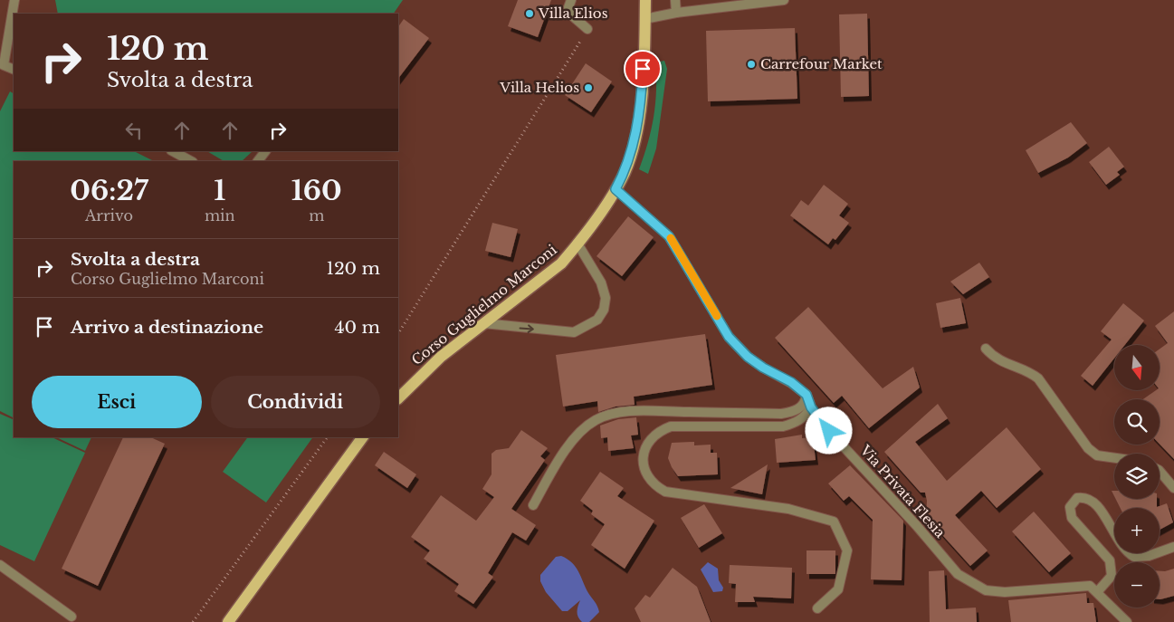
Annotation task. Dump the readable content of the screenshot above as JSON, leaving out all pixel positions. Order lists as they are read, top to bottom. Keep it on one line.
{"streets":{"main road":["Corso Guglielmo Marconi"],"street":["Via Privata Flesia"]},"places":["Villa Elios","Carrefour Market","Villa Helios"],"north":"bottom","page":{"turn":["120 m","Svolta a destra"],"eta":["06:27","Arrivo","1","min","160","m"],"list":[{"name":"Svolta a destra","note":"Corso Guglielmo Marconi","value":"120 m"},{"name":"Arrivo a destinazione","value":"40 m"}],"map_buttons":["+","−"],"buttons":["Esci","Condividi"]}}
